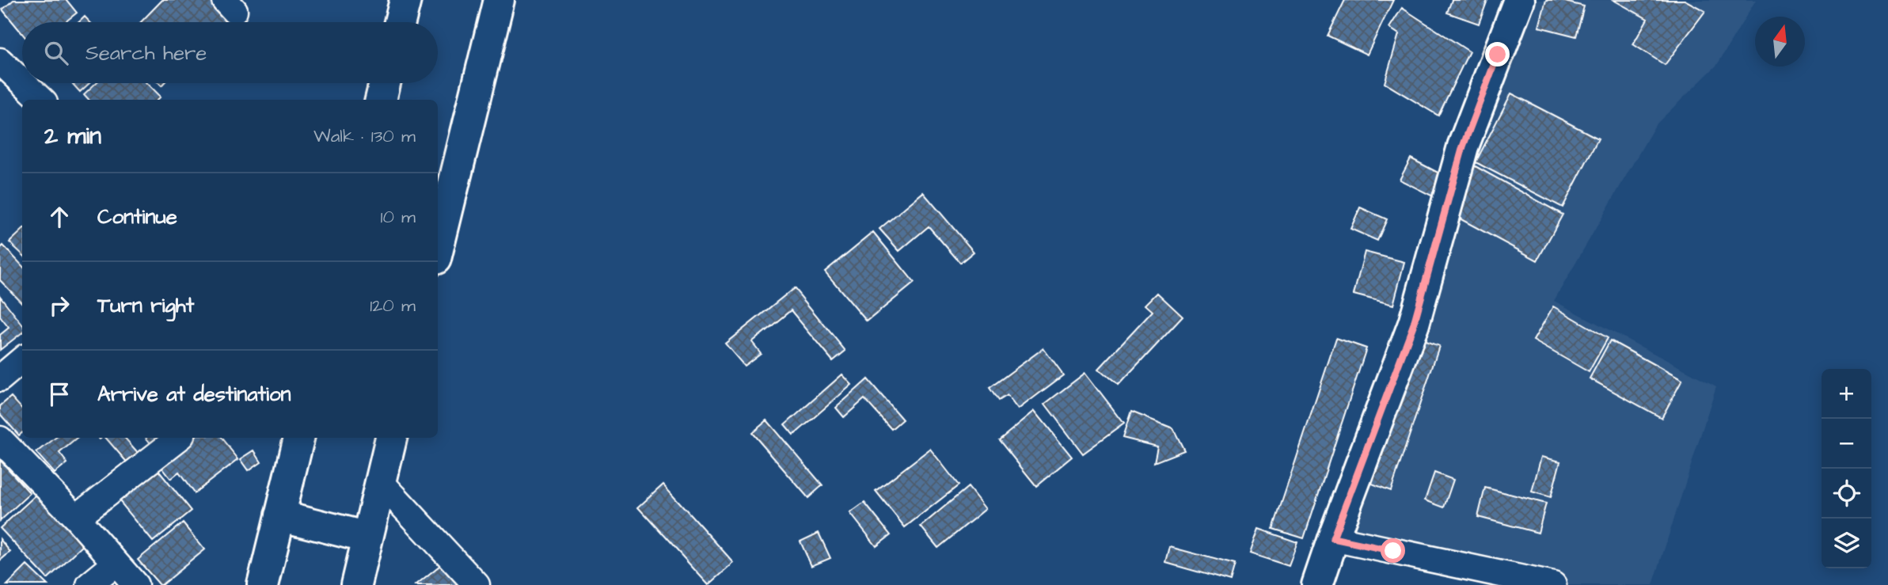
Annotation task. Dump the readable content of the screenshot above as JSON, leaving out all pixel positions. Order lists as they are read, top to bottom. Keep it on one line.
{"north":"top","page":{"search":"Search here","heading":["2 min","Walk · 130 m"],"list":[["Continue","10 m"],["Turn right","120 m"],"Arrive at destination"],"map_buttons":["+","−"]}}
